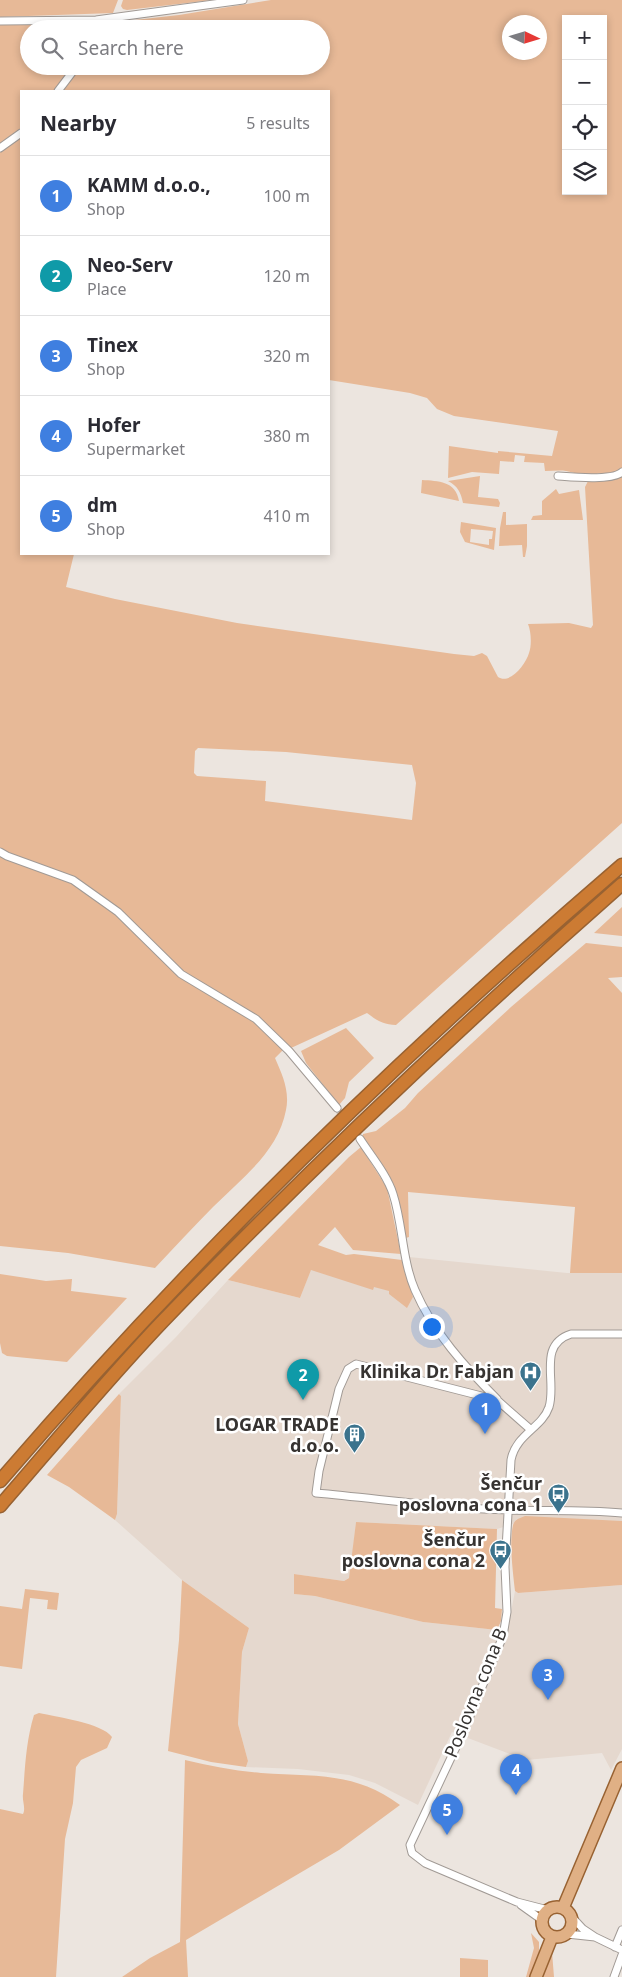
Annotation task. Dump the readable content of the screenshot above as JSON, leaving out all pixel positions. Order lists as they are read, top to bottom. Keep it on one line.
{"streets":{"street":["Poslovna cona B"]},"places":{"hospital":["Klinika Dr. Fabjan"],"building":["LOGAR TRADE d.o.o."],"bus stop":["Šenčur poslovna cona 1","Šenčur poslovna cona 2"]},"north":"right","page":{"map_buttons":["+","−"],"search":"Search here","heading":["Nearby","5 results"],"list":[{"mark":"1","name":"KAMM d.o.o.,","note":"Shop","value":"100 m"},{"mark":"2","name":"Neo-Serv","note":"Place","value":"120 m"},{"mark":"3","name":"Tinex","note":"Shop","value":"320 m"},{"mark":"4","name":"Hofer","note":"Supermarket","value":"380 m"},{"mark":"5","name":"dm","note":"Shop","value":"410 m"}],"pins":["2","1","3","4","5"]}}
